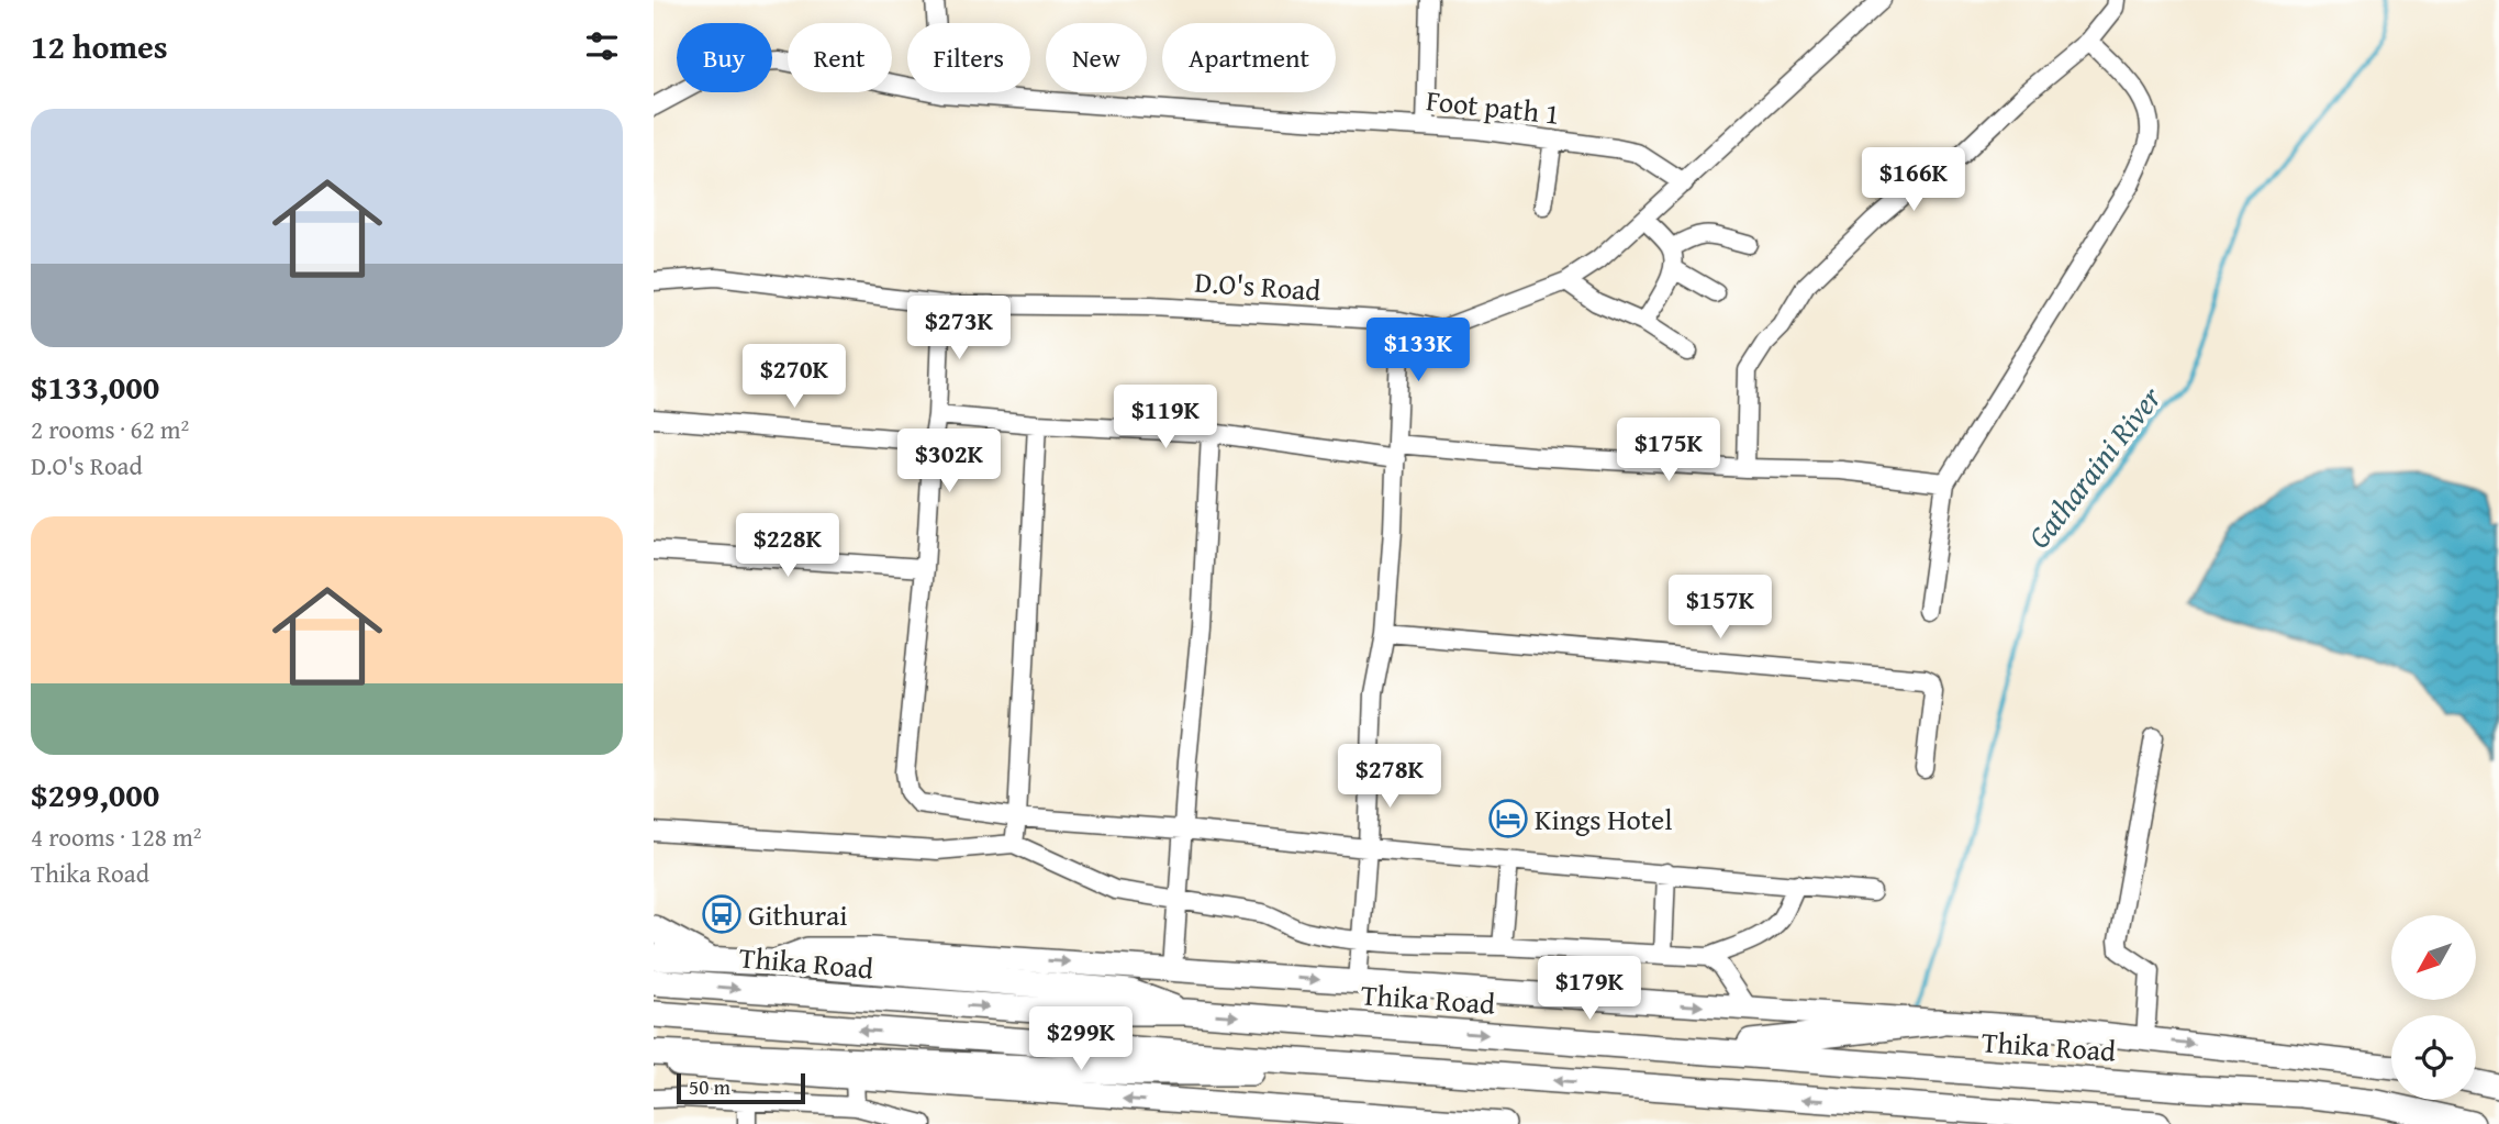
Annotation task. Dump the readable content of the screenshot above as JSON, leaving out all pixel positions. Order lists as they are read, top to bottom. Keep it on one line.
{"streets":{"highway":["Thika Road"],"street":["Foot path 1","D.O's Road"]},"crossings":[["Foot path 1","D.O's Road"]],"water":["Gatharaini River"],"places":{"hotel":["Kings Hotel"],"bus stop":["Githurai"]},"scale_bar":"50 m","north":"bottom left","page":{"heading":"12 homes","chip":["Buy","Rent","Filters","New","Apartment"],"list":[{"name":"$133,000","note":"2 rooms · 62 m² · D.O's Road"},{"name":"$299,000","note":"4 rooms · 128 m² · Thika Road"}],"price":["$166K","$273K","$133K","$270K","$119K","$175K","$302K","$228K","$157K","$278K","$179K","$299K"],"scale":"50 m"}}
